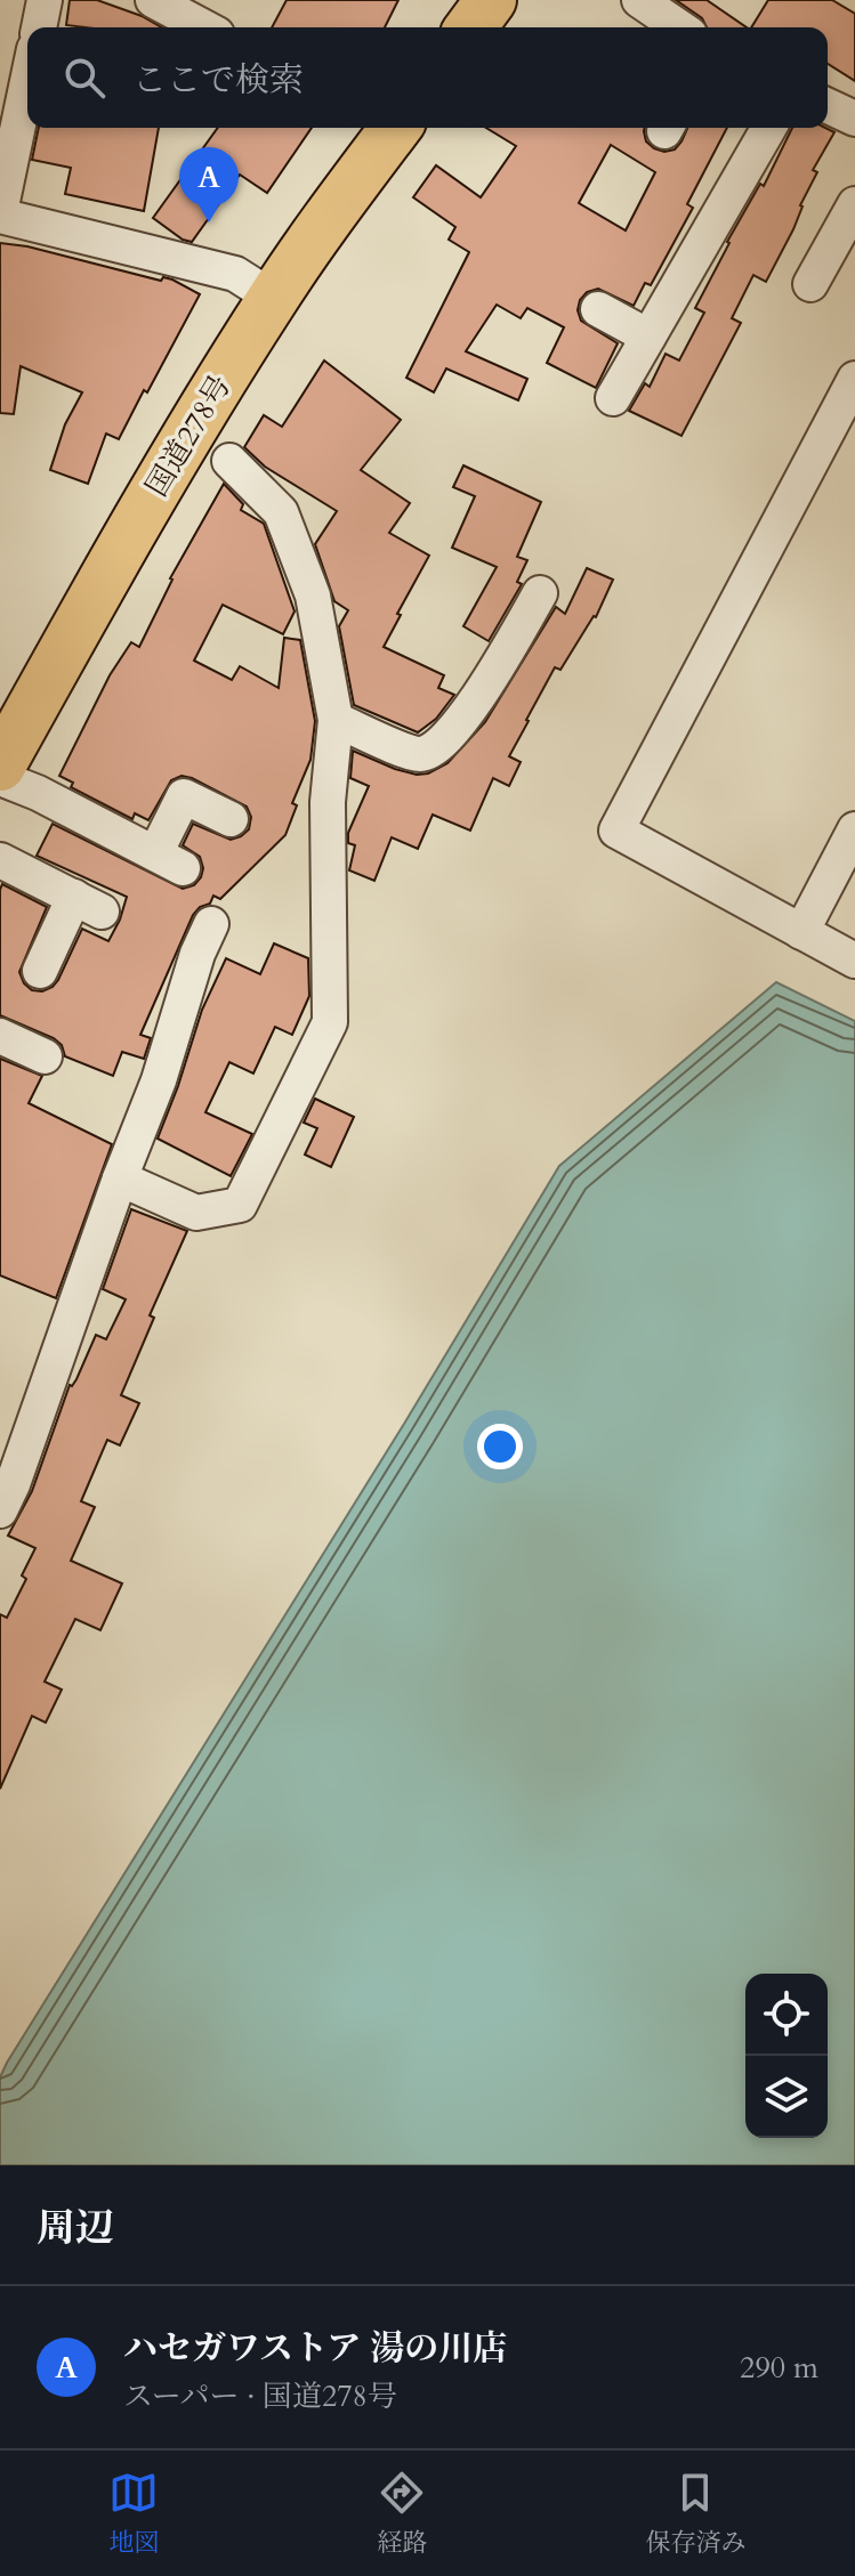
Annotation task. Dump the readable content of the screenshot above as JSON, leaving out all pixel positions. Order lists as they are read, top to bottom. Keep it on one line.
{"streets":{"highway":["国道278号"]},"page":{"search":"ここで検索","pins":"A","heading":"周辺","list":[{"mark":"A","name":"ハセガワストア 湯の川店","note":"スーパー · 国道278号","value":"290 m"}],"nav":["地図","経路","保存済み"]}}
